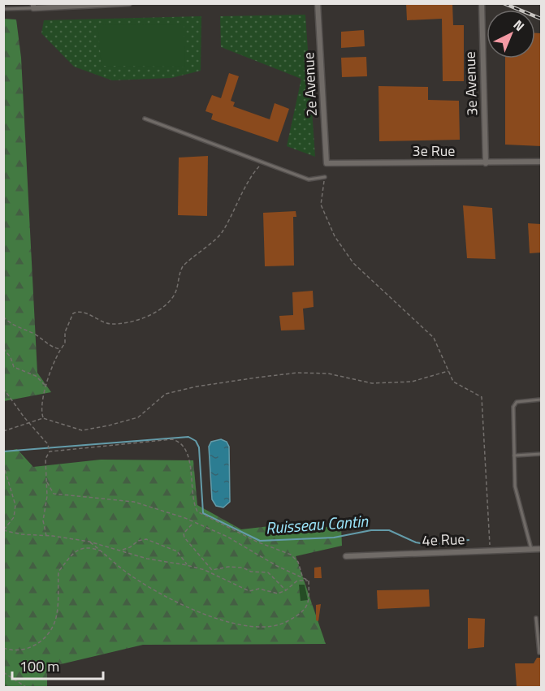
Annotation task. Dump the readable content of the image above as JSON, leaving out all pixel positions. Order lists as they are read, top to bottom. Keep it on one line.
{"streets":{"street":["3e Avenue","2e Avenue","3e Rue","4e Rue"]},"crossings":[["3e Avenue","3e Rue"],["2e Avenue","3e Rue"]],"water":["Ruisseau Cantin"],"scale_bar":"100 m","north":"top right"}
